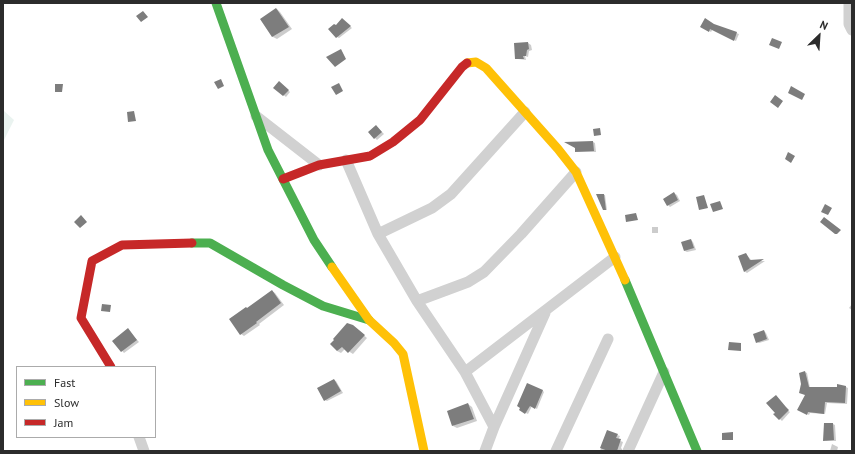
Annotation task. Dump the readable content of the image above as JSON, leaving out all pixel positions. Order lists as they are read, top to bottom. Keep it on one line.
{"legend":["Fast","Slow","Jam"],"north":"top right"}
